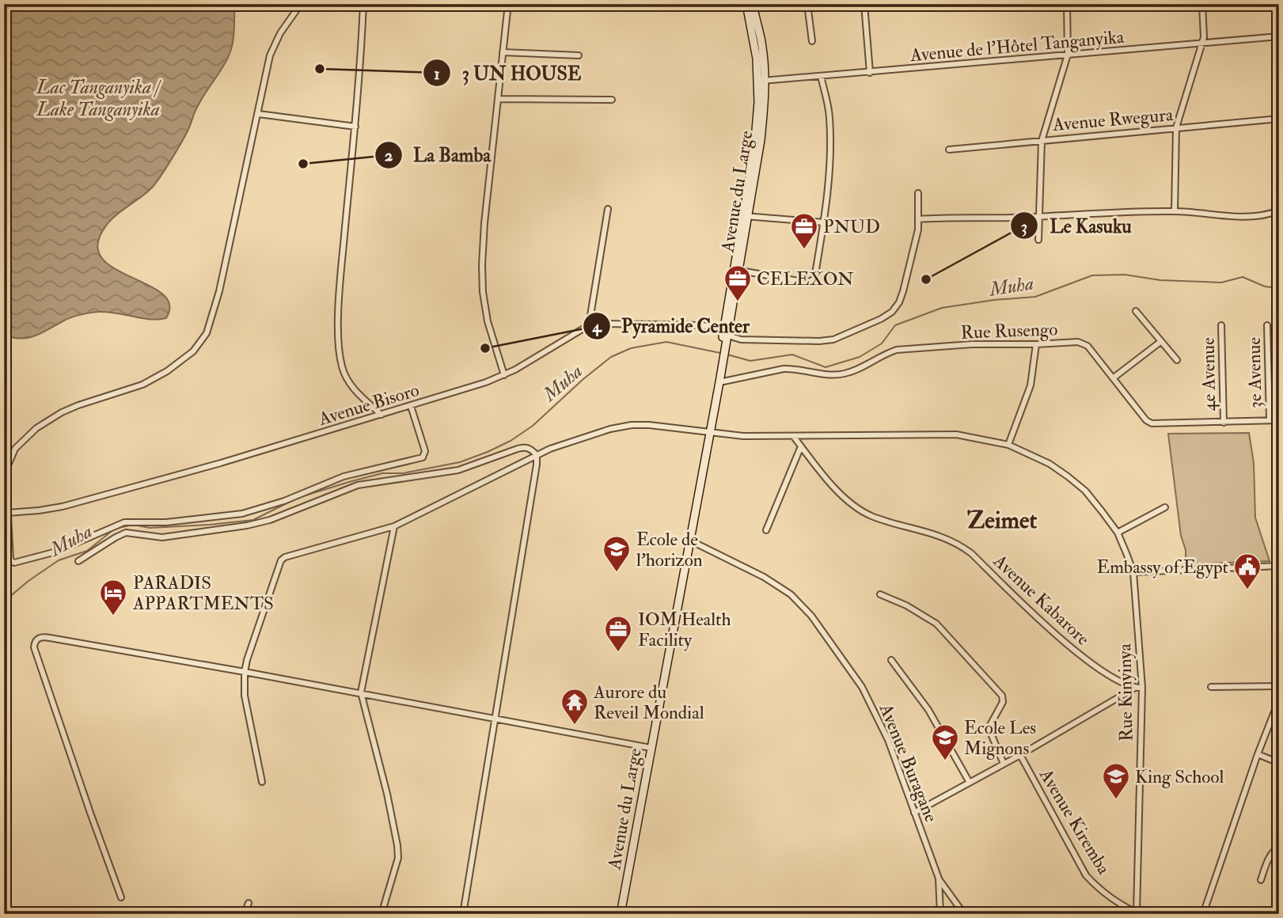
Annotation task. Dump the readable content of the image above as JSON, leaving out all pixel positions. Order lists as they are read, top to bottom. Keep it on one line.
{"streets":{"main road":["Avenue du Large"],"street":["Avenue de l'Hôtel Tanganyika","Avenue Rwegura","Rue Rusengo","3e Avenue","4e Avenue","Avenue Bisoro","Avenue Kabarore","Rue Kinyinya","Avenue Buragane","Avenue Kiremba"]},"crossings":[["Avenue de l'Hôtel Tanganyika","Avenue du Large"],["Avenue du Large","Rue Rusengo"],["Avenue du Large","Avenue Bisoro"],["Avenue du Large","Rue Kinyinya"],["Avenue du Large","Avenue Buragane"],["Rue Rusengo","3e Avenue"],["Rue Rusengo","4e Avenue"],["Avenue Kabarore","Rue Kinyinya"],["Rue Kinyinya","Avenue Kiremba"]],"districts":["Zeimet"],"water":["Lac Tanganyika / Lake Tanganyika","Muha"],"places":{"other":["3 UN HOUSE","La Bamba","Le Kasuku","Pyramide Center"],"office":["PNUD","CELEXON","IOM Health Facility"],"school or university":["Ecole de l'horizon","Ecole Les Mignons","King School"],"public building":["Embassy of Egypt"],"hotel":["PARADIS APPARTMENTS"],"temple":["Aurore du Reveil Mondial"]}}
